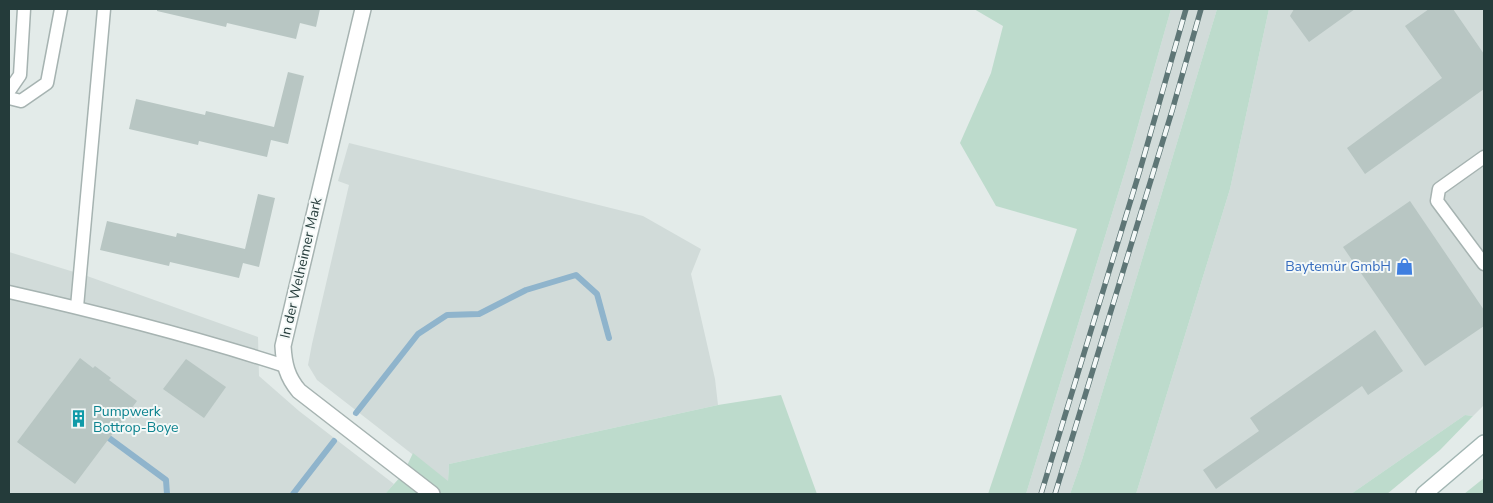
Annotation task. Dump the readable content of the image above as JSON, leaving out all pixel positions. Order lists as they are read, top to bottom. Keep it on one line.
{"streets":{"street":["In der Welheimer Mark"]},"places":{"shop":["Baytemür GmbH"],"building":["Pumpwerk Bottrop-Boye"]}}
